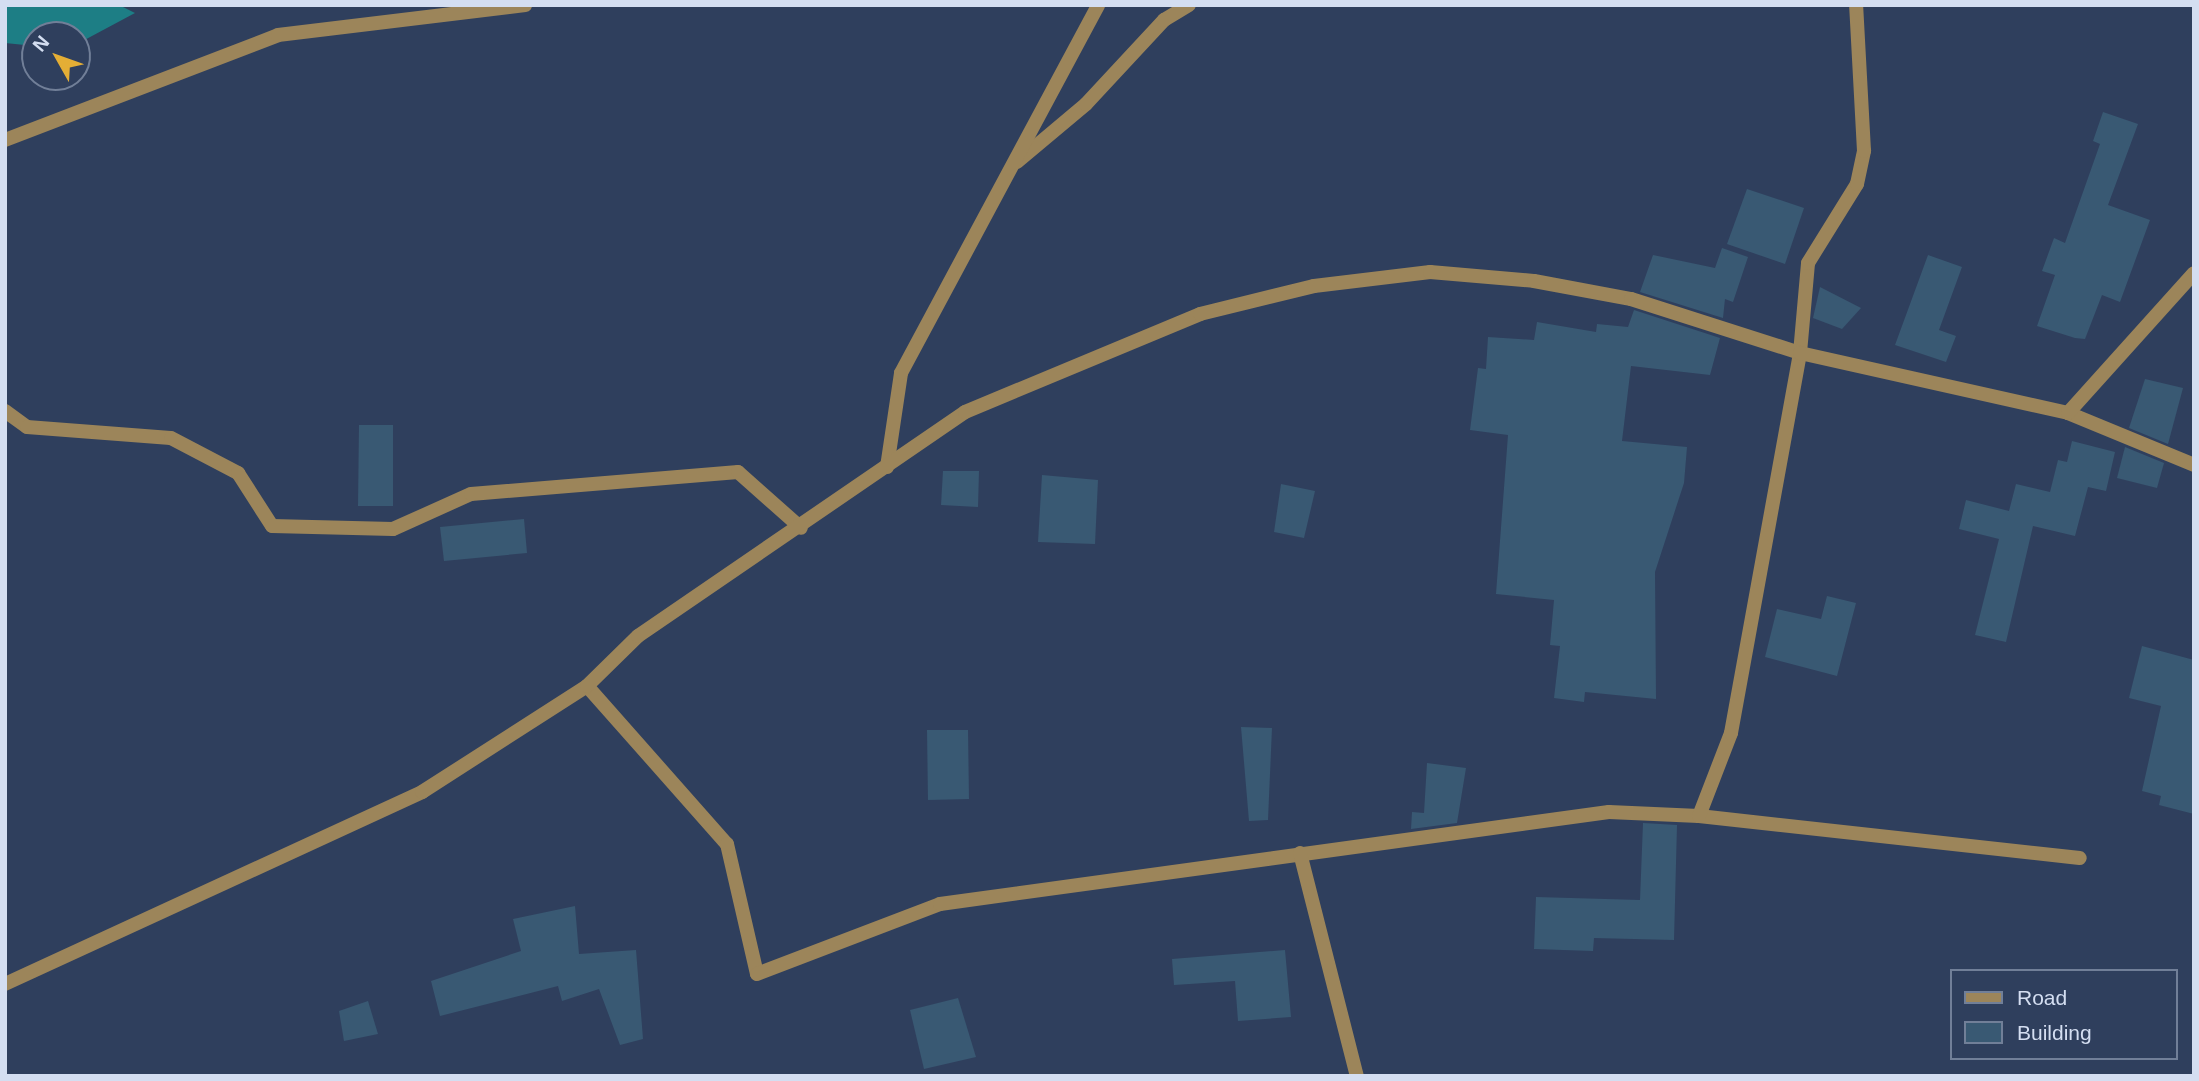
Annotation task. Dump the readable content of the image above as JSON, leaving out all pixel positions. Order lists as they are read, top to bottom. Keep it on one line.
{"legend":["Road","Building"],"north":"top left"}
